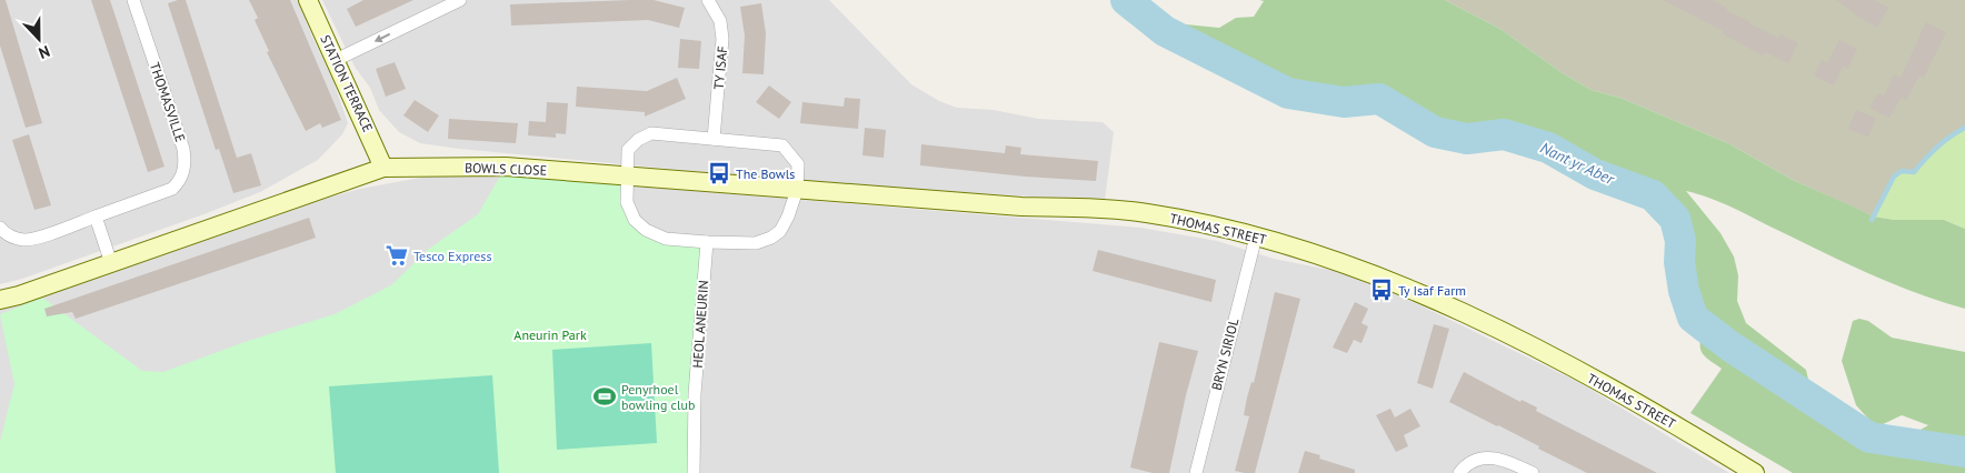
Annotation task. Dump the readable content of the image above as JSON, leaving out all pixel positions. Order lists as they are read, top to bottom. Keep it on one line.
{"streets":{"main road":["STATION TERRACE","BOWLS CLOSE","THOMAS STREET"],"street":["TY ISAF","THOMASVILLE","HEOL ANEURIN","BRYN SIRIOL"]},"crossings":[["STATION TERRACE","BOWLS CLOSE"],["BOWLS CLOSE","THOMAS STREET"],["THOMAS STREET","BRYN SIRIOL"]],"water":["Nant yr Aber"],"parks":["Aneurin Park"],"places":{"bus stop":["The Bowls","Ty Isaf Farm"],"supermarket":["Tesco Express"],"sports":["Penyrhoel bowling club"]},"north":"bottom"}
